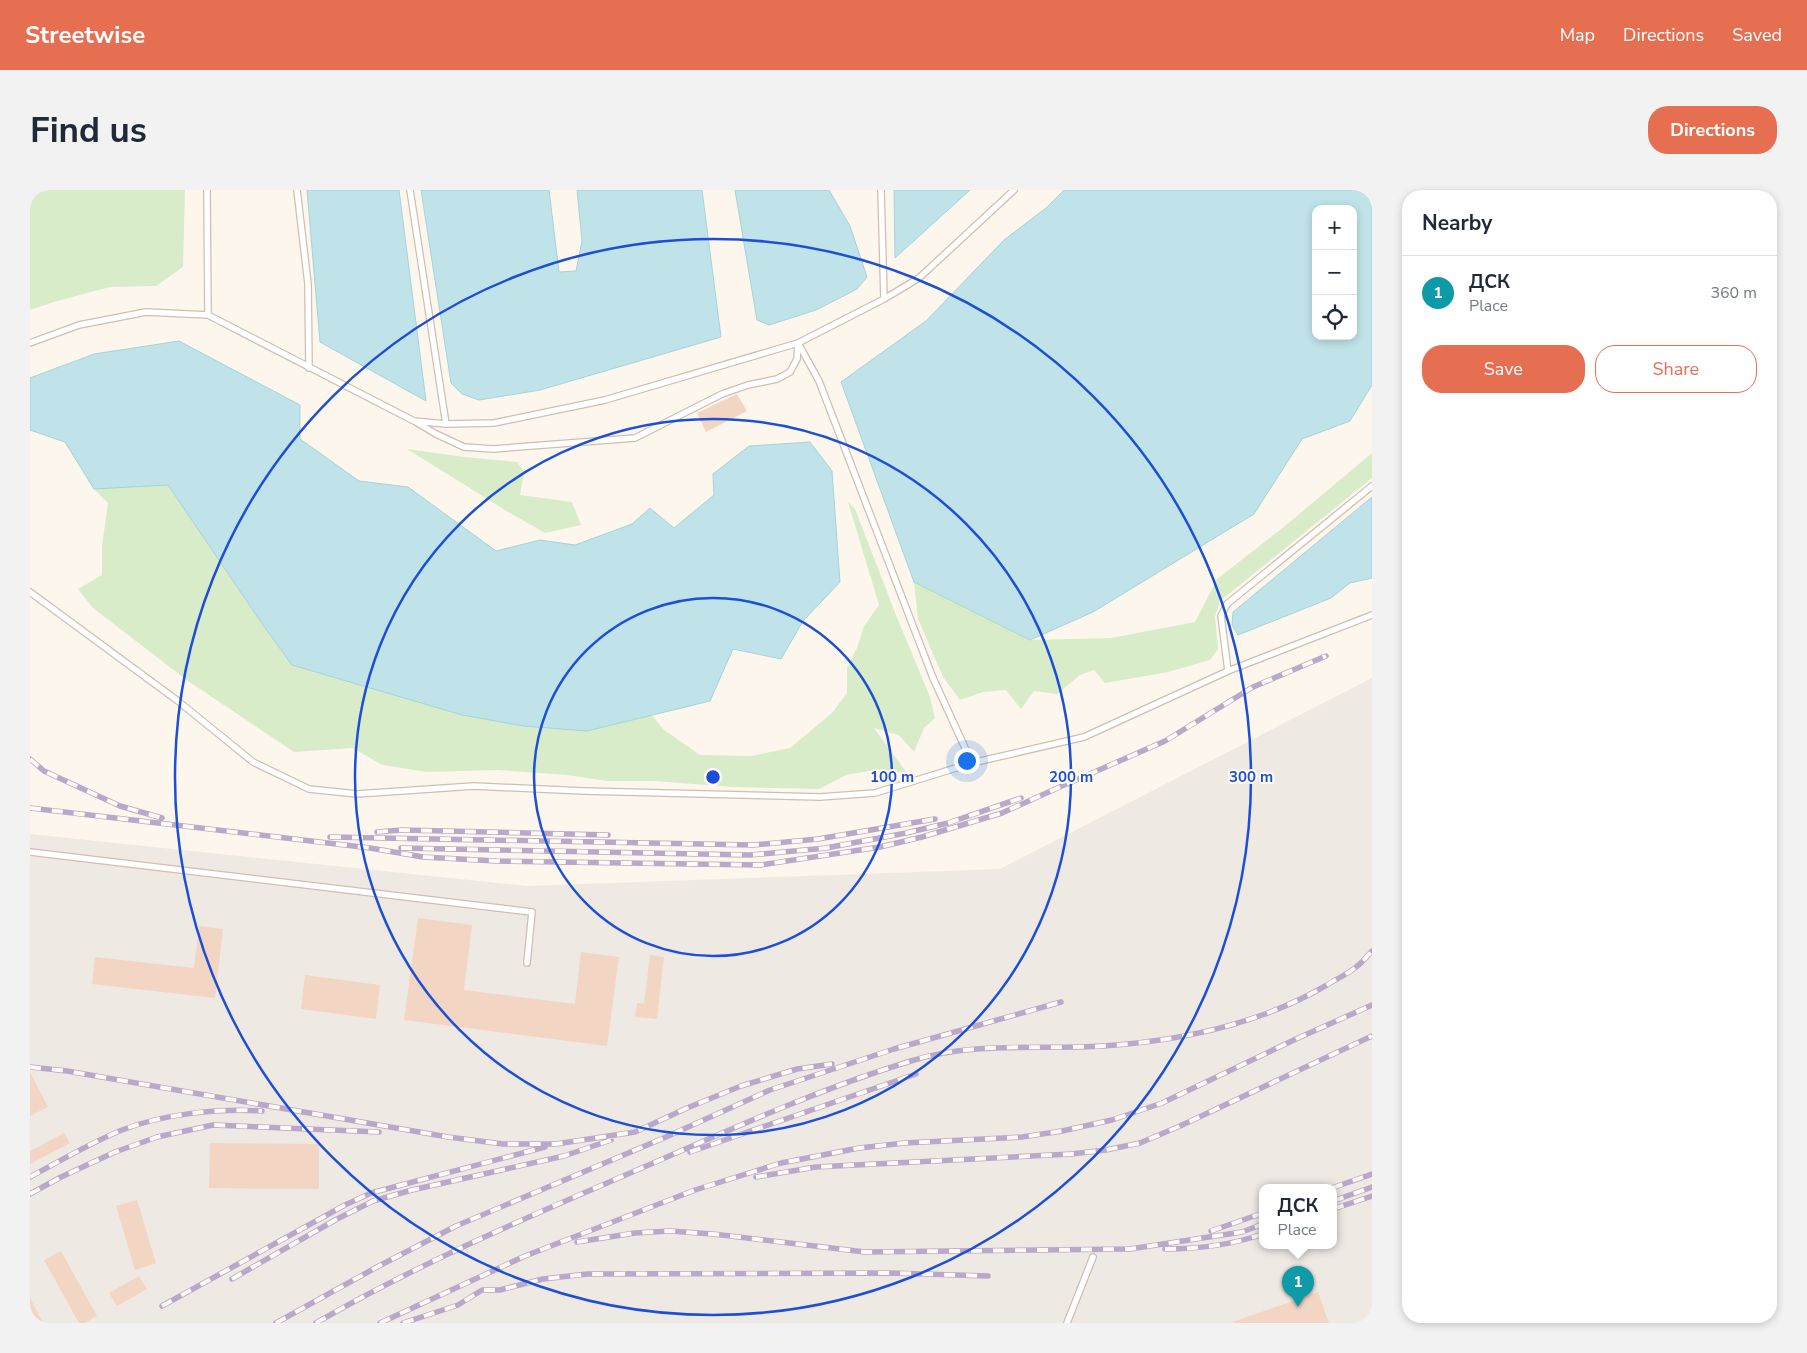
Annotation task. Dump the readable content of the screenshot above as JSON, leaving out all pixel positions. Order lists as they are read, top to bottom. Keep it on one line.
{"page":{"header":"Streetwise","nav":["Map","Directions","Saved"],"buttons":["Directions",["Save","Share"]],"title":"Find us","heading":"Nearby","map_buttons":["+","−"],"list":[{"mark":"1","name":"ДСК","note":"Place","value":"360 m"}],"popup":["ДСК","Place"],"pins":"1"},"rings":["100 m","200 m","300 m"]}
